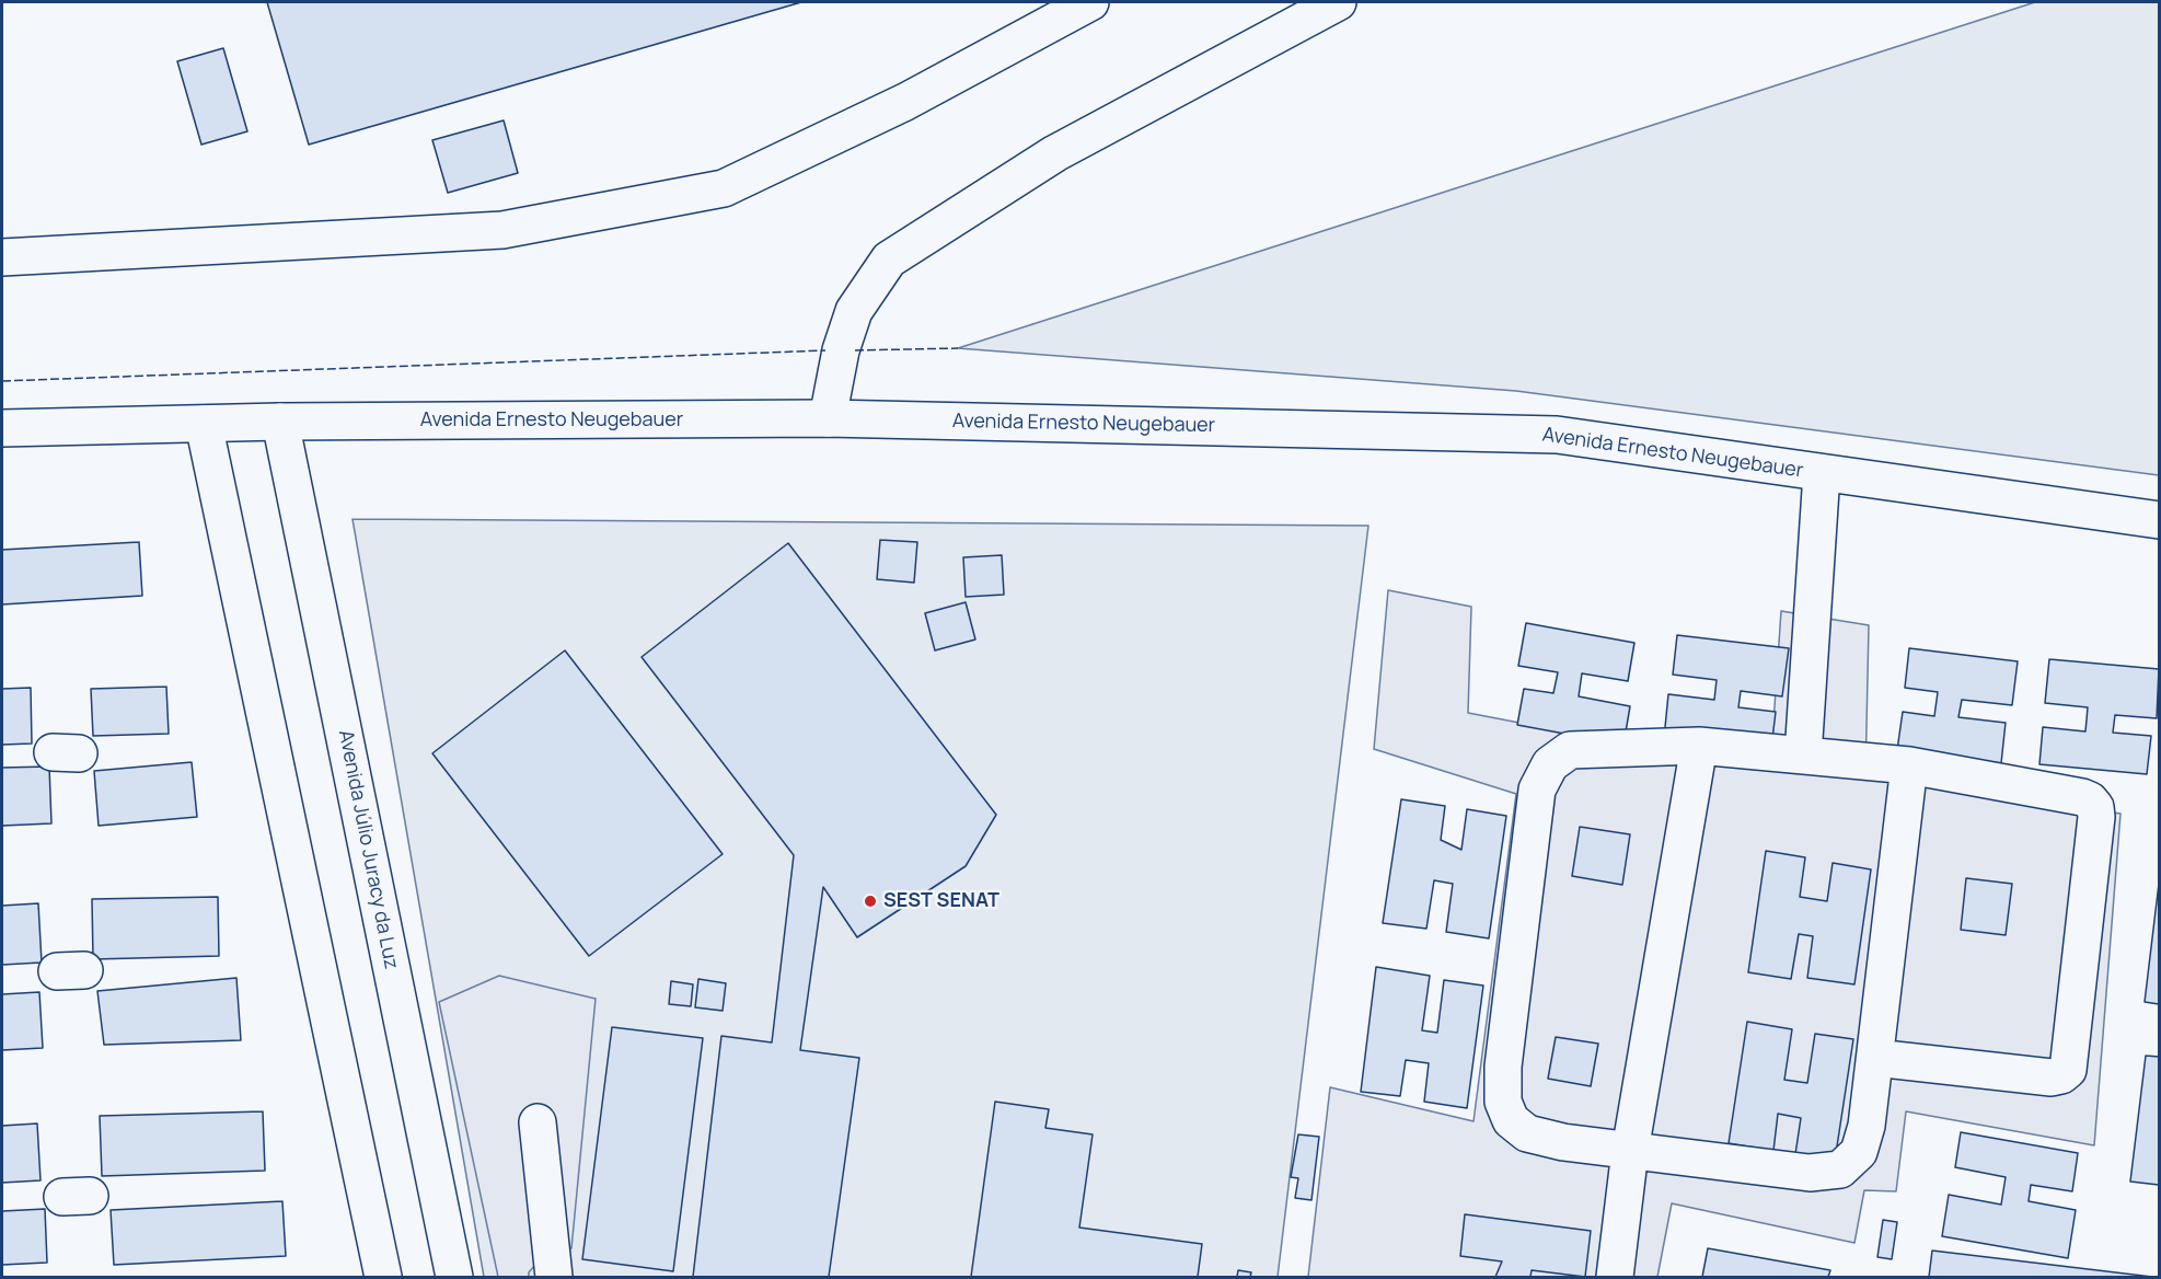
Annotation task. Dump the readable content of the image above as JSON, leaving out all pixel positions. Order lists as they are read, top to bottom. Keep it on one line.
{"streets":{"main road":["Avenida Ernesto Neugebauer","Avenida Júlio Juracy da Luz"]},"crossings":[["Avenida Ernesto Neugebauer","Avenida Júlio Juracy da Luz"]],"places":["SEST SENAT"]}
